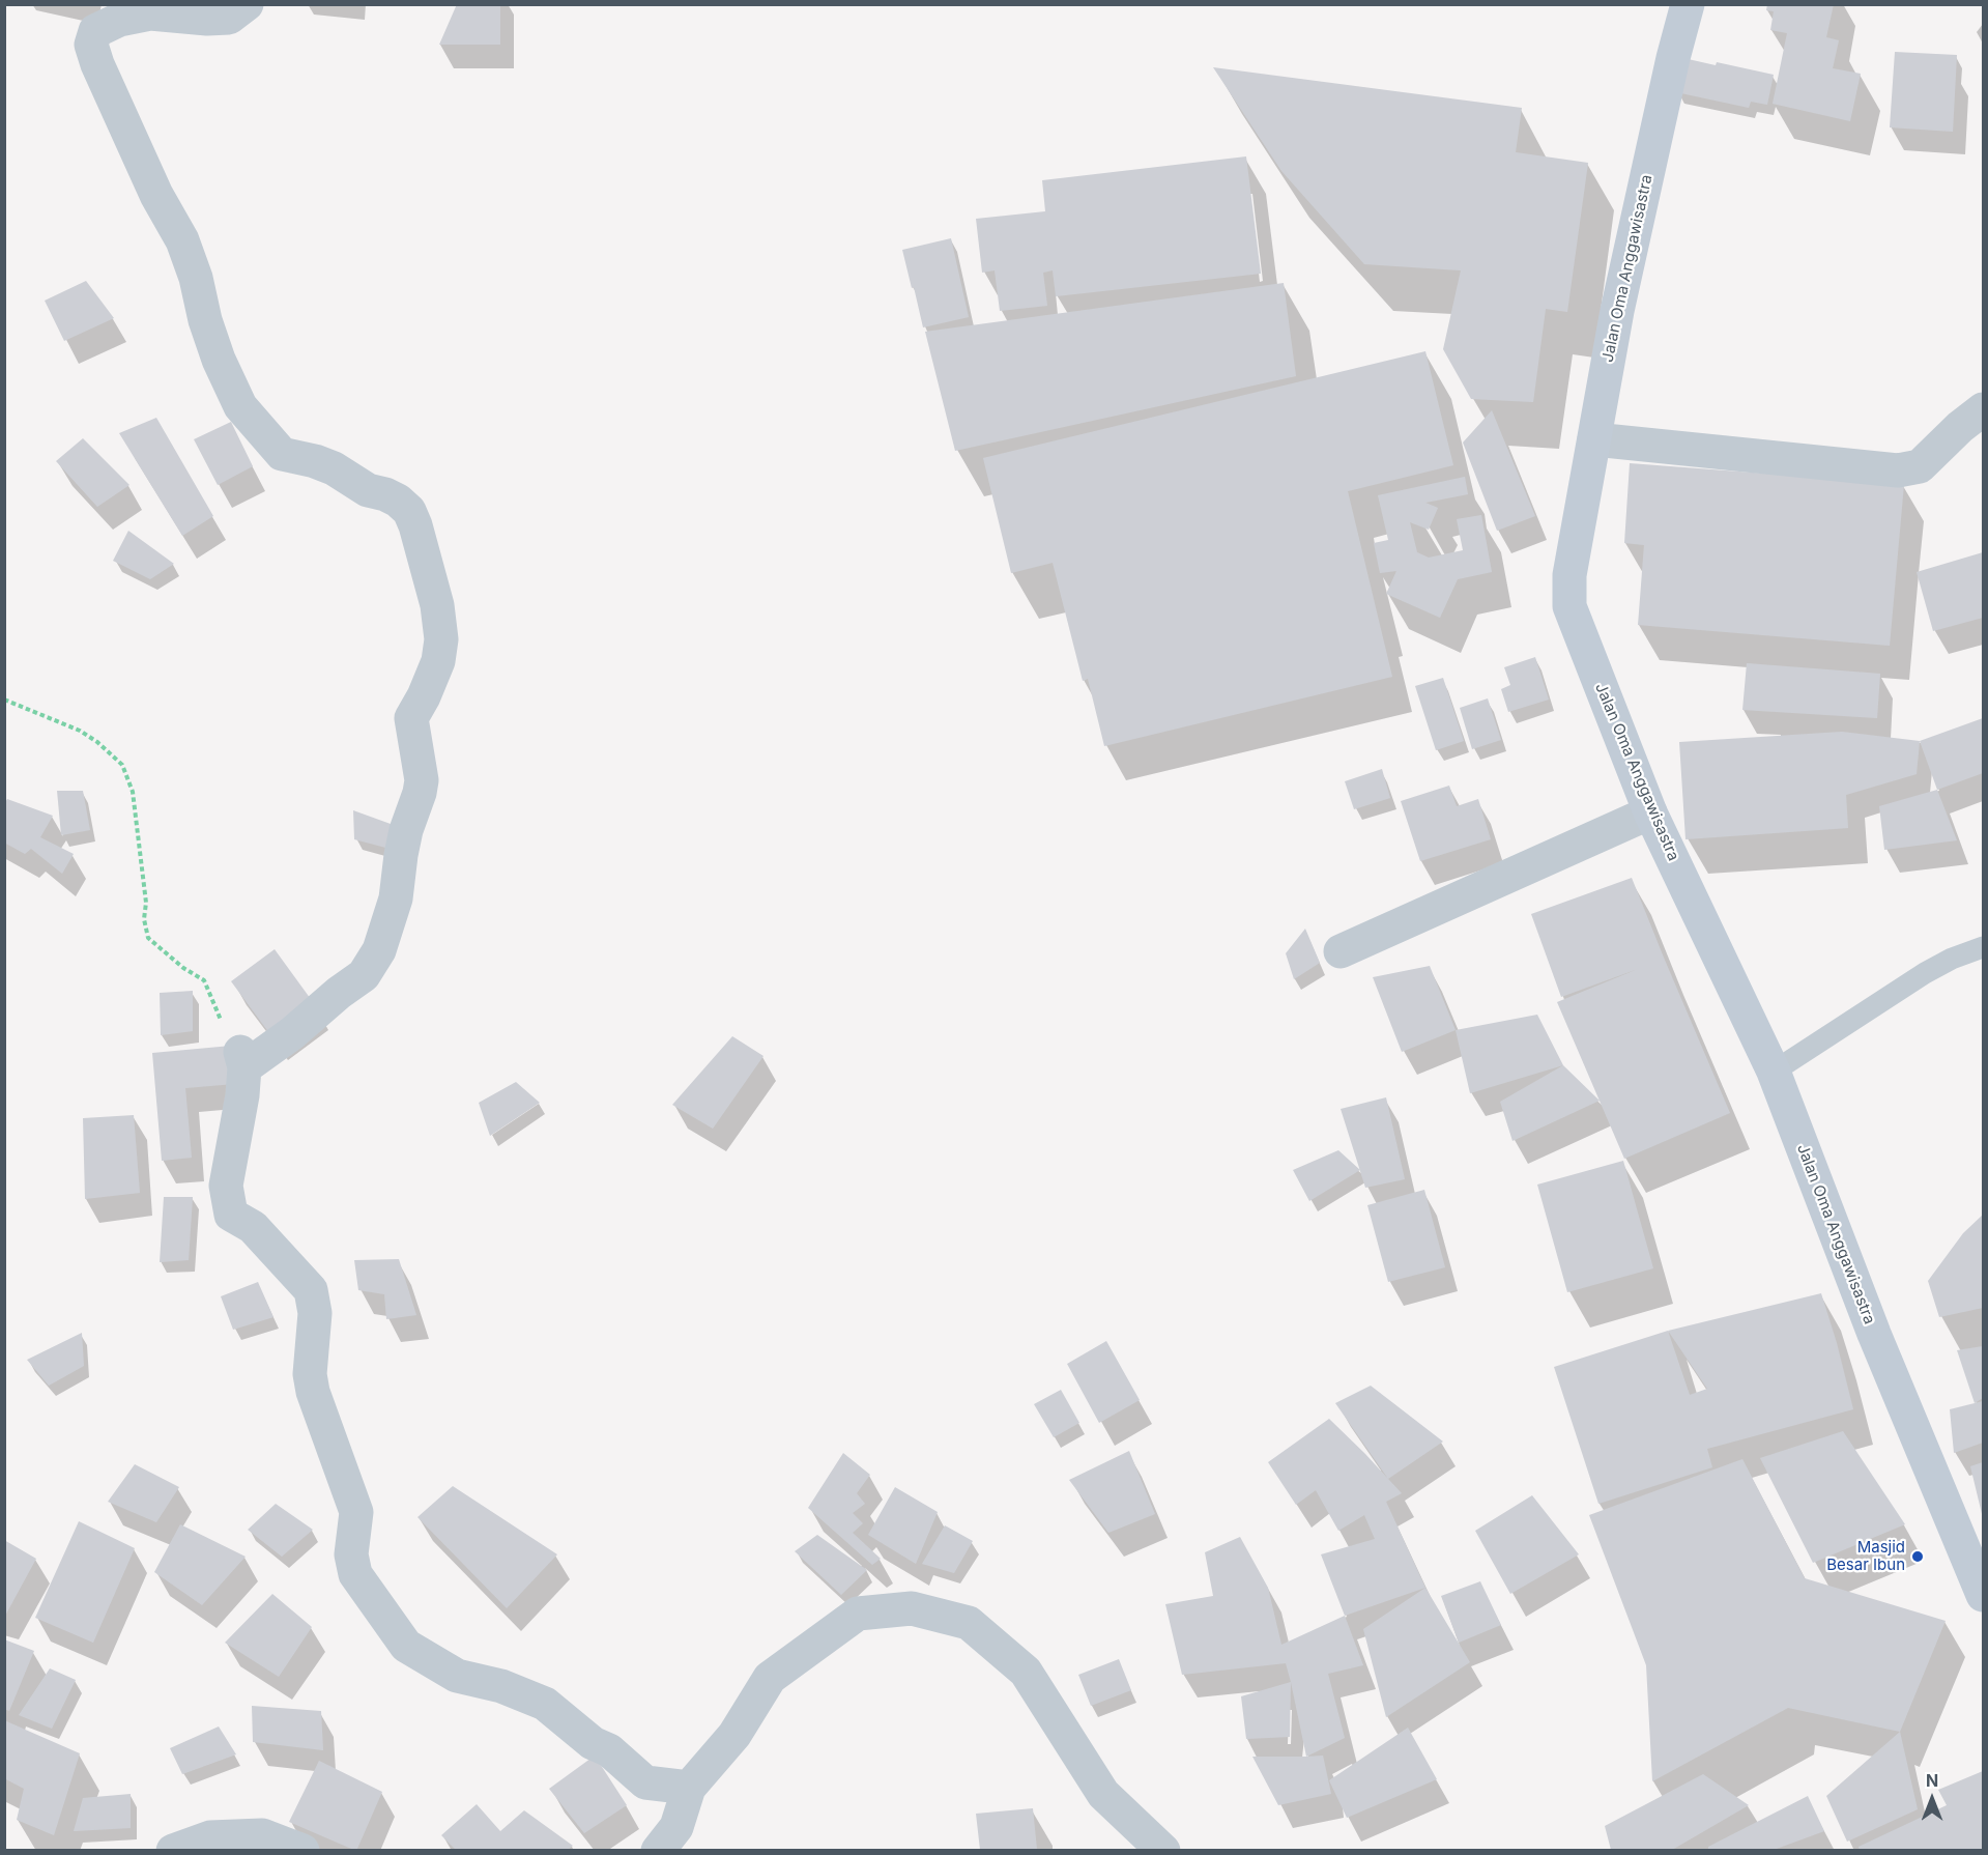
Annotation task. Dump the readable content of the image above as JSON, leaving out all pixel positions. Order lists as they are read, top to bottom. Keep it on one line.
{"streets":{"main road":["Jalan Oma Anggawisastra"]},"places":["Masjid Besar Ibun"],"north":"top"}
